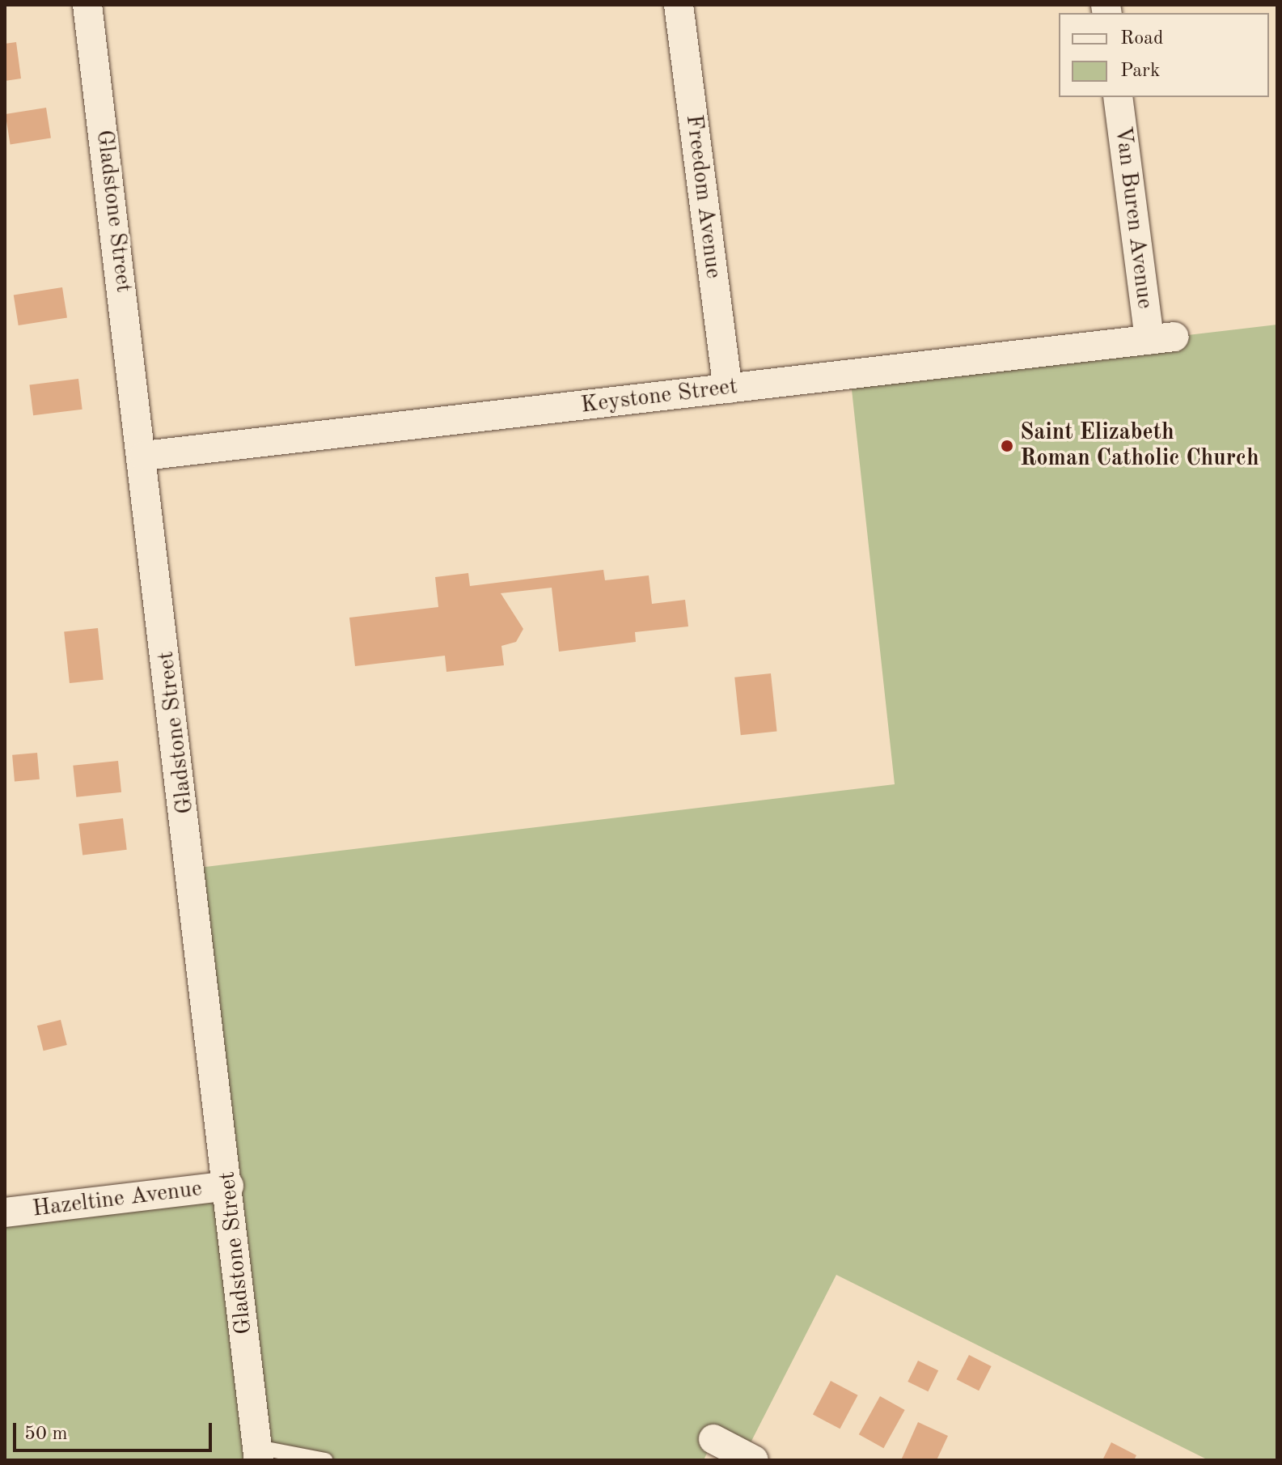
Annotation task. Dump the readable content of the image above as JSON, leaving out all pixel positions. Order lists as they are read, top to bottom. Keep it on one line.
{"streets":{"street":["Freedom Avenue","Gladstone Street","Van Buren Avenue","Keystone Street","Hazeltine Avenue"]},"crossings":[["Freedom Avenue","Keystone Street"],["Gladstone Street","Keystone Street"],["Gladstone Street","Hazeltine Avenue"],["Van Buren Avenue","Keystone Street"]],"places":["Saint Elizabeth Roman Catholic Church"],"legend":["Road","Park"],"scale_bar":"50 m"}
